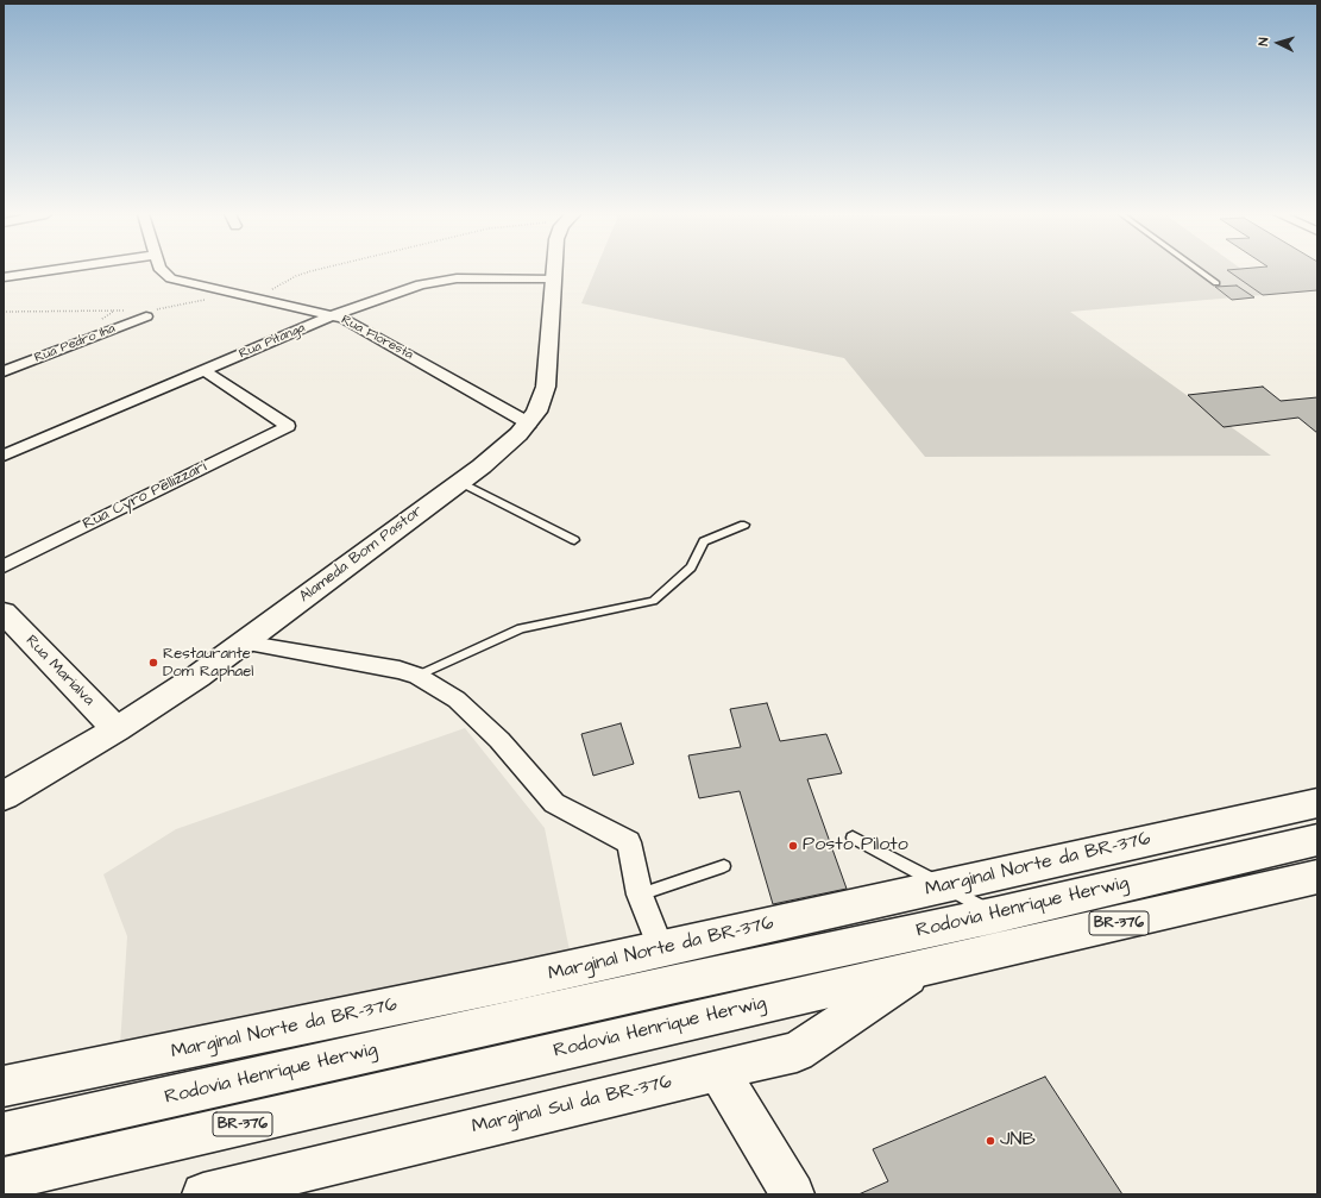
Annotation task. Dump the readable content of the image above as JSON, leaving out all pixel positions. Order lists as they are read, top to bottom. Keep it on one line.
{"streets":{"main road":["Alameda Bom Pastor","Rua Marialva","Marginal Norte da BR-376","Rodovia Henrique Herwig","BR-376","Marginal Sul da BR-376"],"street":["Rua Floresta","Rua Pitanga","Rua Pedro Iha","Rua Cyro Pellizzari"]},"crossings":[["Rua Floresta","Rua Pitanga"],["Rua Floresta","Alameda Bom Pastor"],["Rua Pitanga","Rua Cyro Pellizzari"],["Rua Pitanga","Alameda Bom Pastor"],["Alameda Bom Pastor","Rua Marialva"],["Rodovia Henrique Herwig","Marginal Sul da BR-376"]],"places":["Restaurante Dom Raphael","Posto Piloto","JNB"],"north":"left"}
